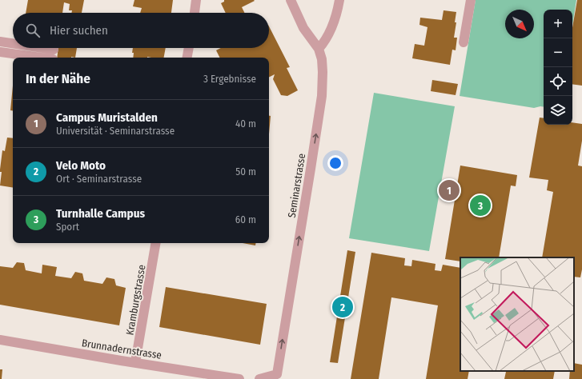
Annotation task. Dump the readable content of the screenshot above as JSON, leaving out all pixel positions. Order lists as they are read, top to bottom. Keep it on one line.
{"streets":{"street":["Seminarstrasse","Kramburgstrasse","Brunnadernstrasse"]},"crossings":[["Kramburgstrasse","Brunnadernstrasse"]],"one_way":["Seminarstrasse"],"north":"bottom right","page":{"map_buttons":["+","−"],"search":"Hier suchen","heading":["In der Nähe","3 Ergebnisse"],"list":[{"mark":"1","name":"Campus Muristalden","note":"Universität · Seminarstrasse","value":"40 m"},{"mark":"2","name":"Velo Moto","note":"Ort · Seminarstrasse","value":"50 m"},{"mark":"3","name":"Turnhalle Campus","note":"Sport","value":"60 m"}],"pins":["1","3","2"]}}
